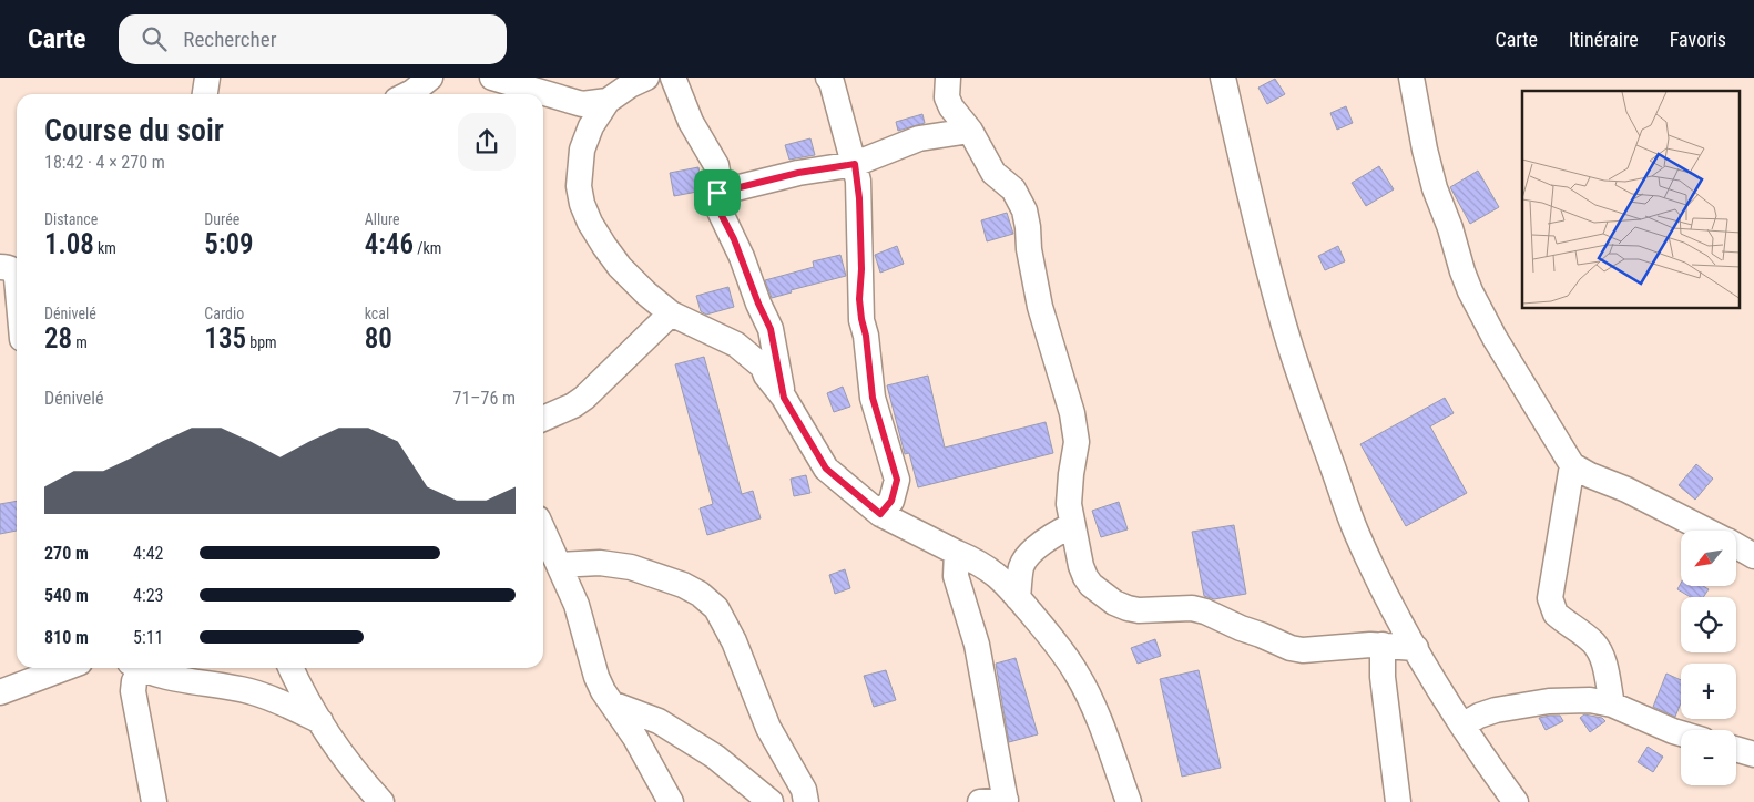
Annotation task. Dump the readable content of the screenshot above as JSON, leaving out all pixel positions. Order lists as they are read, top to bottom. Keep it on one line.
{"north":"bottom left","page":{"header":"Carte","search":"Rechercher","nav":["Carte","Itinéraire","Favoris"],"heading":["Course du soir","18:42 · 4 × 270 m"],"stats":[["Distance","1.08 km"],["Durée","5:09"],["Allure","4:46 /km"],["Dénivelé","28 m"],["Cardio","135 bpm"],["kcal","80"]],"chart":["Dénivelé","71–76 m"],"map_buttons":["+","−"],"list":[{"name":"270 m","note":"4:42"},{"name":"540 m","note":"4:23"},{"name":"810 m","note":"5:11"}]}}
